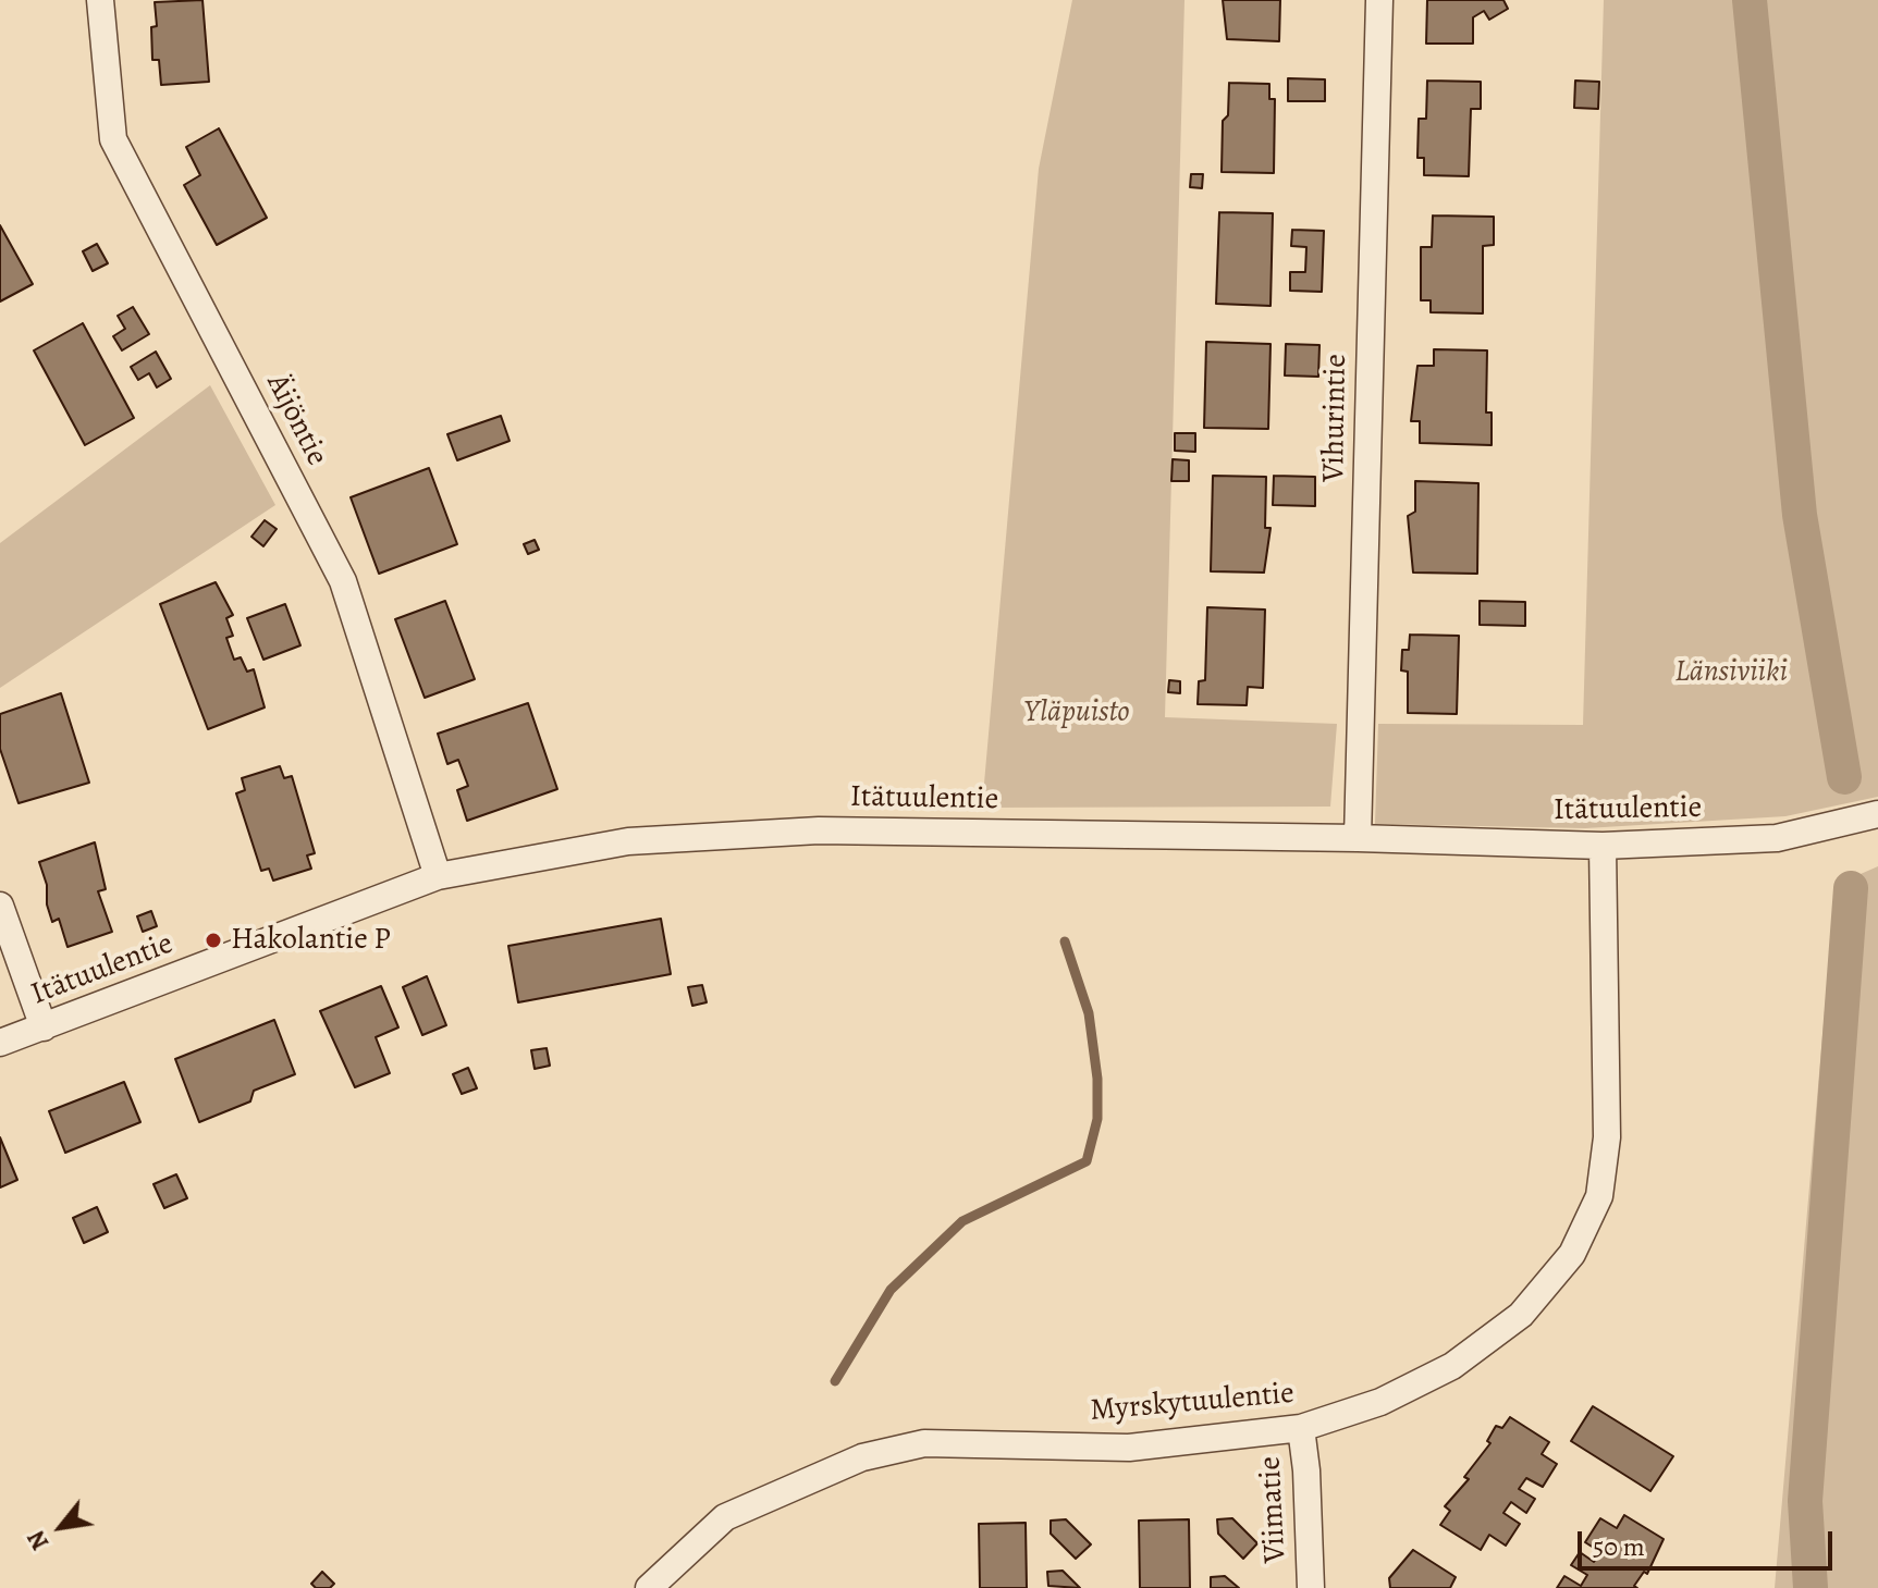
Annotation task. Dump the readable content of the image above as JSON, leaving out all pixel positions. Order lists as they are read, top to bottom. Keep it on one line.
{"streets":{"street":["Vihurintie","Äijöntie","Itätuulentie","Myrskytuulentie","Viimatie"]},"crossings":[["Vihurintie","Itätuulentie"],["Äijöntie","Itätuulentie"],["Itätuulentie","Myrskytuulentie"],["Myrskytuulentie","Viimatie"]],"parks":["Länsiviiki","Yläpuisto"],"places":["Hakolantie P"],"scale_bar":"50 m","north":"bottom left"}
